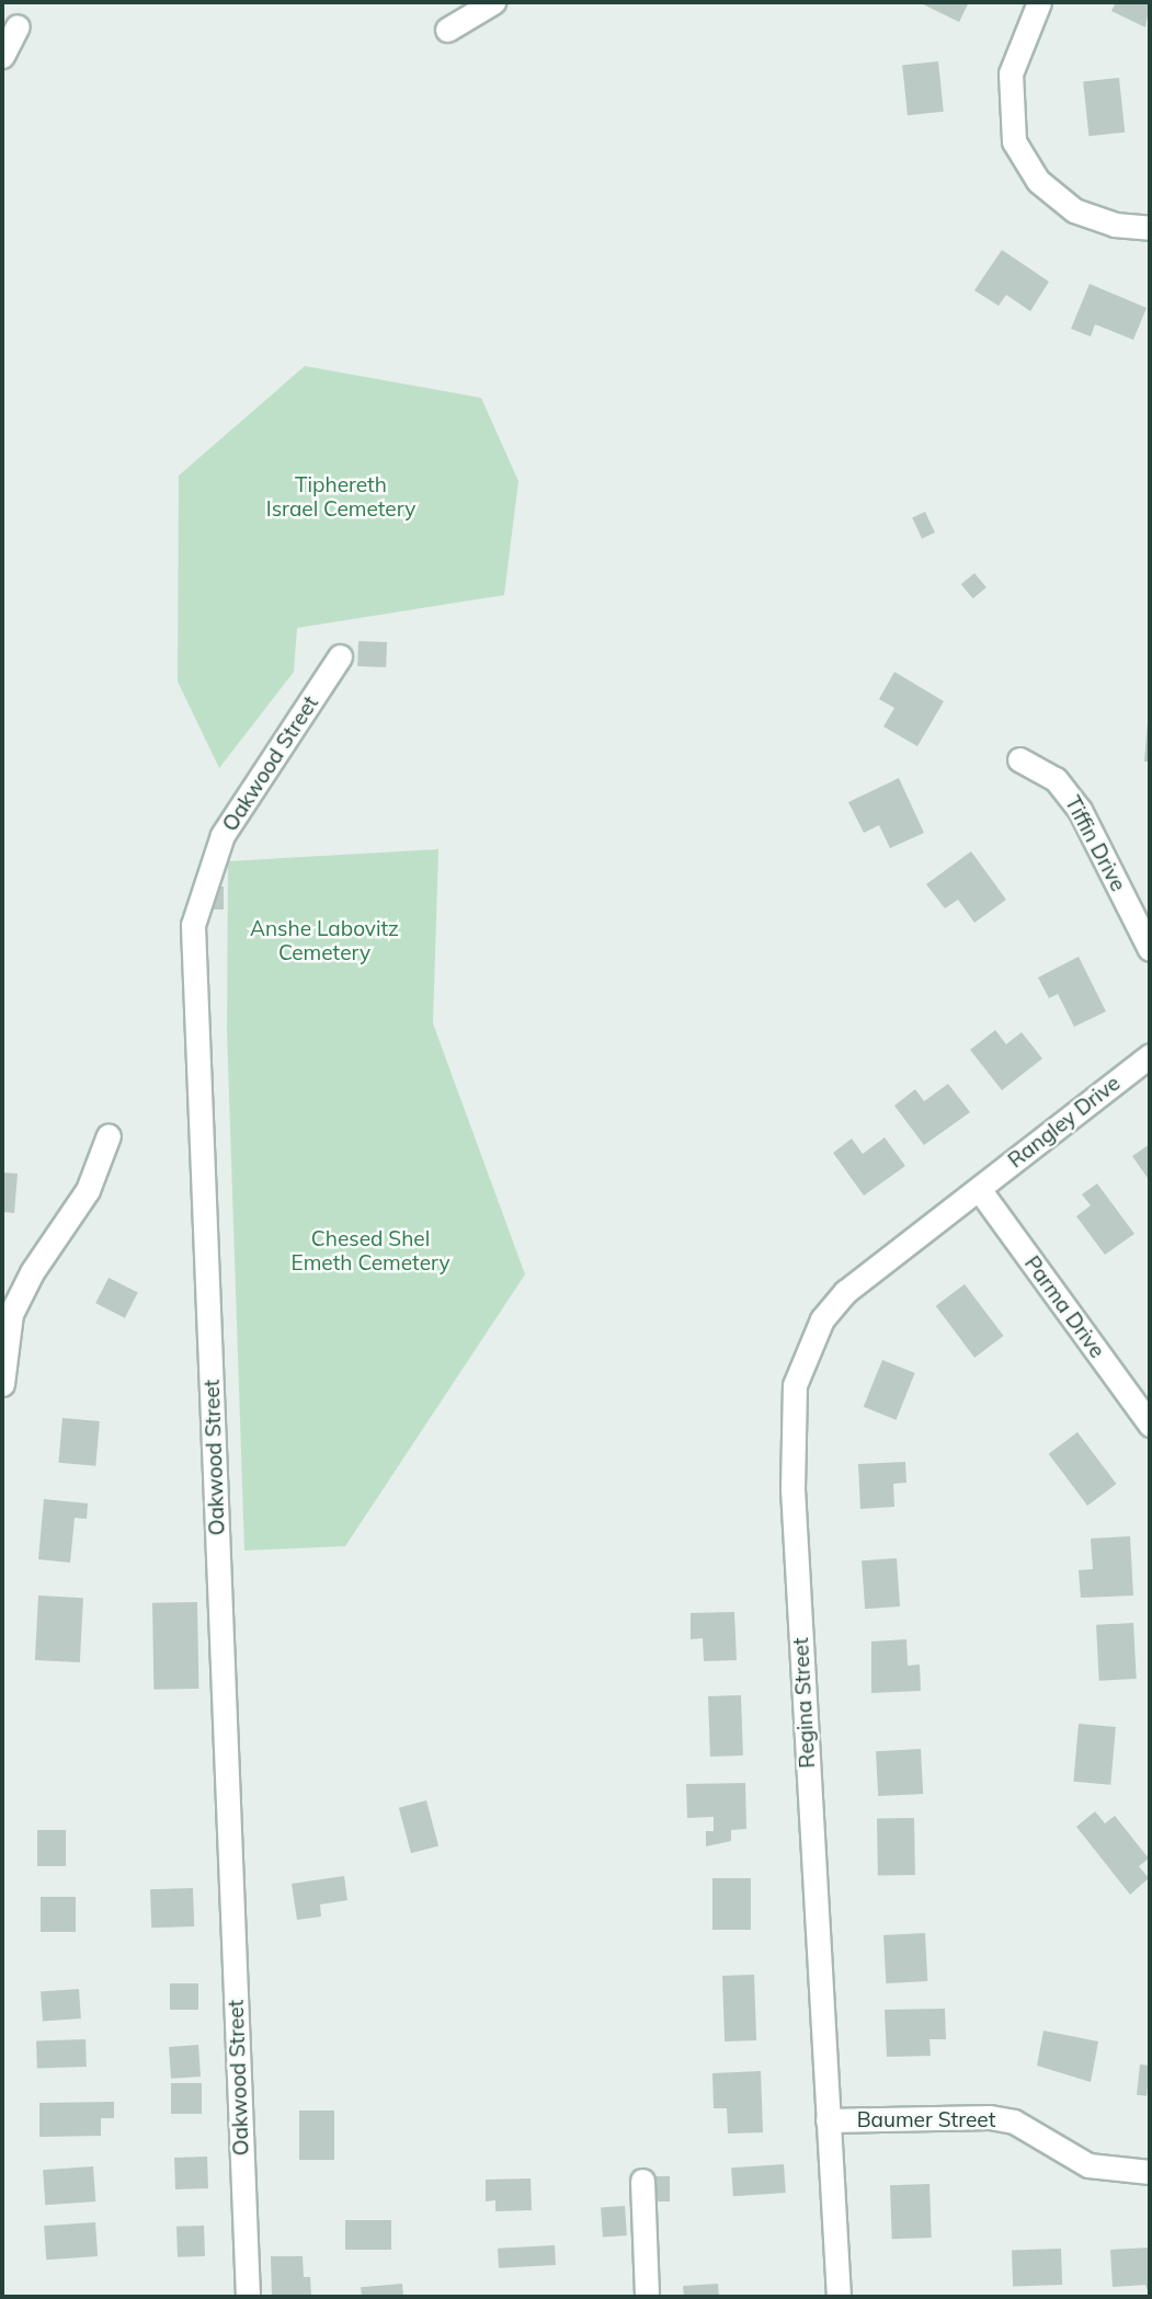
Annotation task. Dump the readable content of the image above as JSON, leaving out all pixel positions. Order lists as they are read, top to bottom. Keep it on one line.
{"streets":{"street":["Oakwood Street","Tiffin Drive","Rangley Drive","Parma Drive","Regina Street","Baumer Street"]},"crossings":[["Rangley Drive","Parma Drive"],["Rangley Drive","Regina Street"],["Parma Drive","Regina Street"],["Regina Street","Baumer Street"]],"parks":["Tiphereth Israel Cemetery","Anshe Labovitz Cemetery","Chesed Shel Emeth Cemetery"]}
